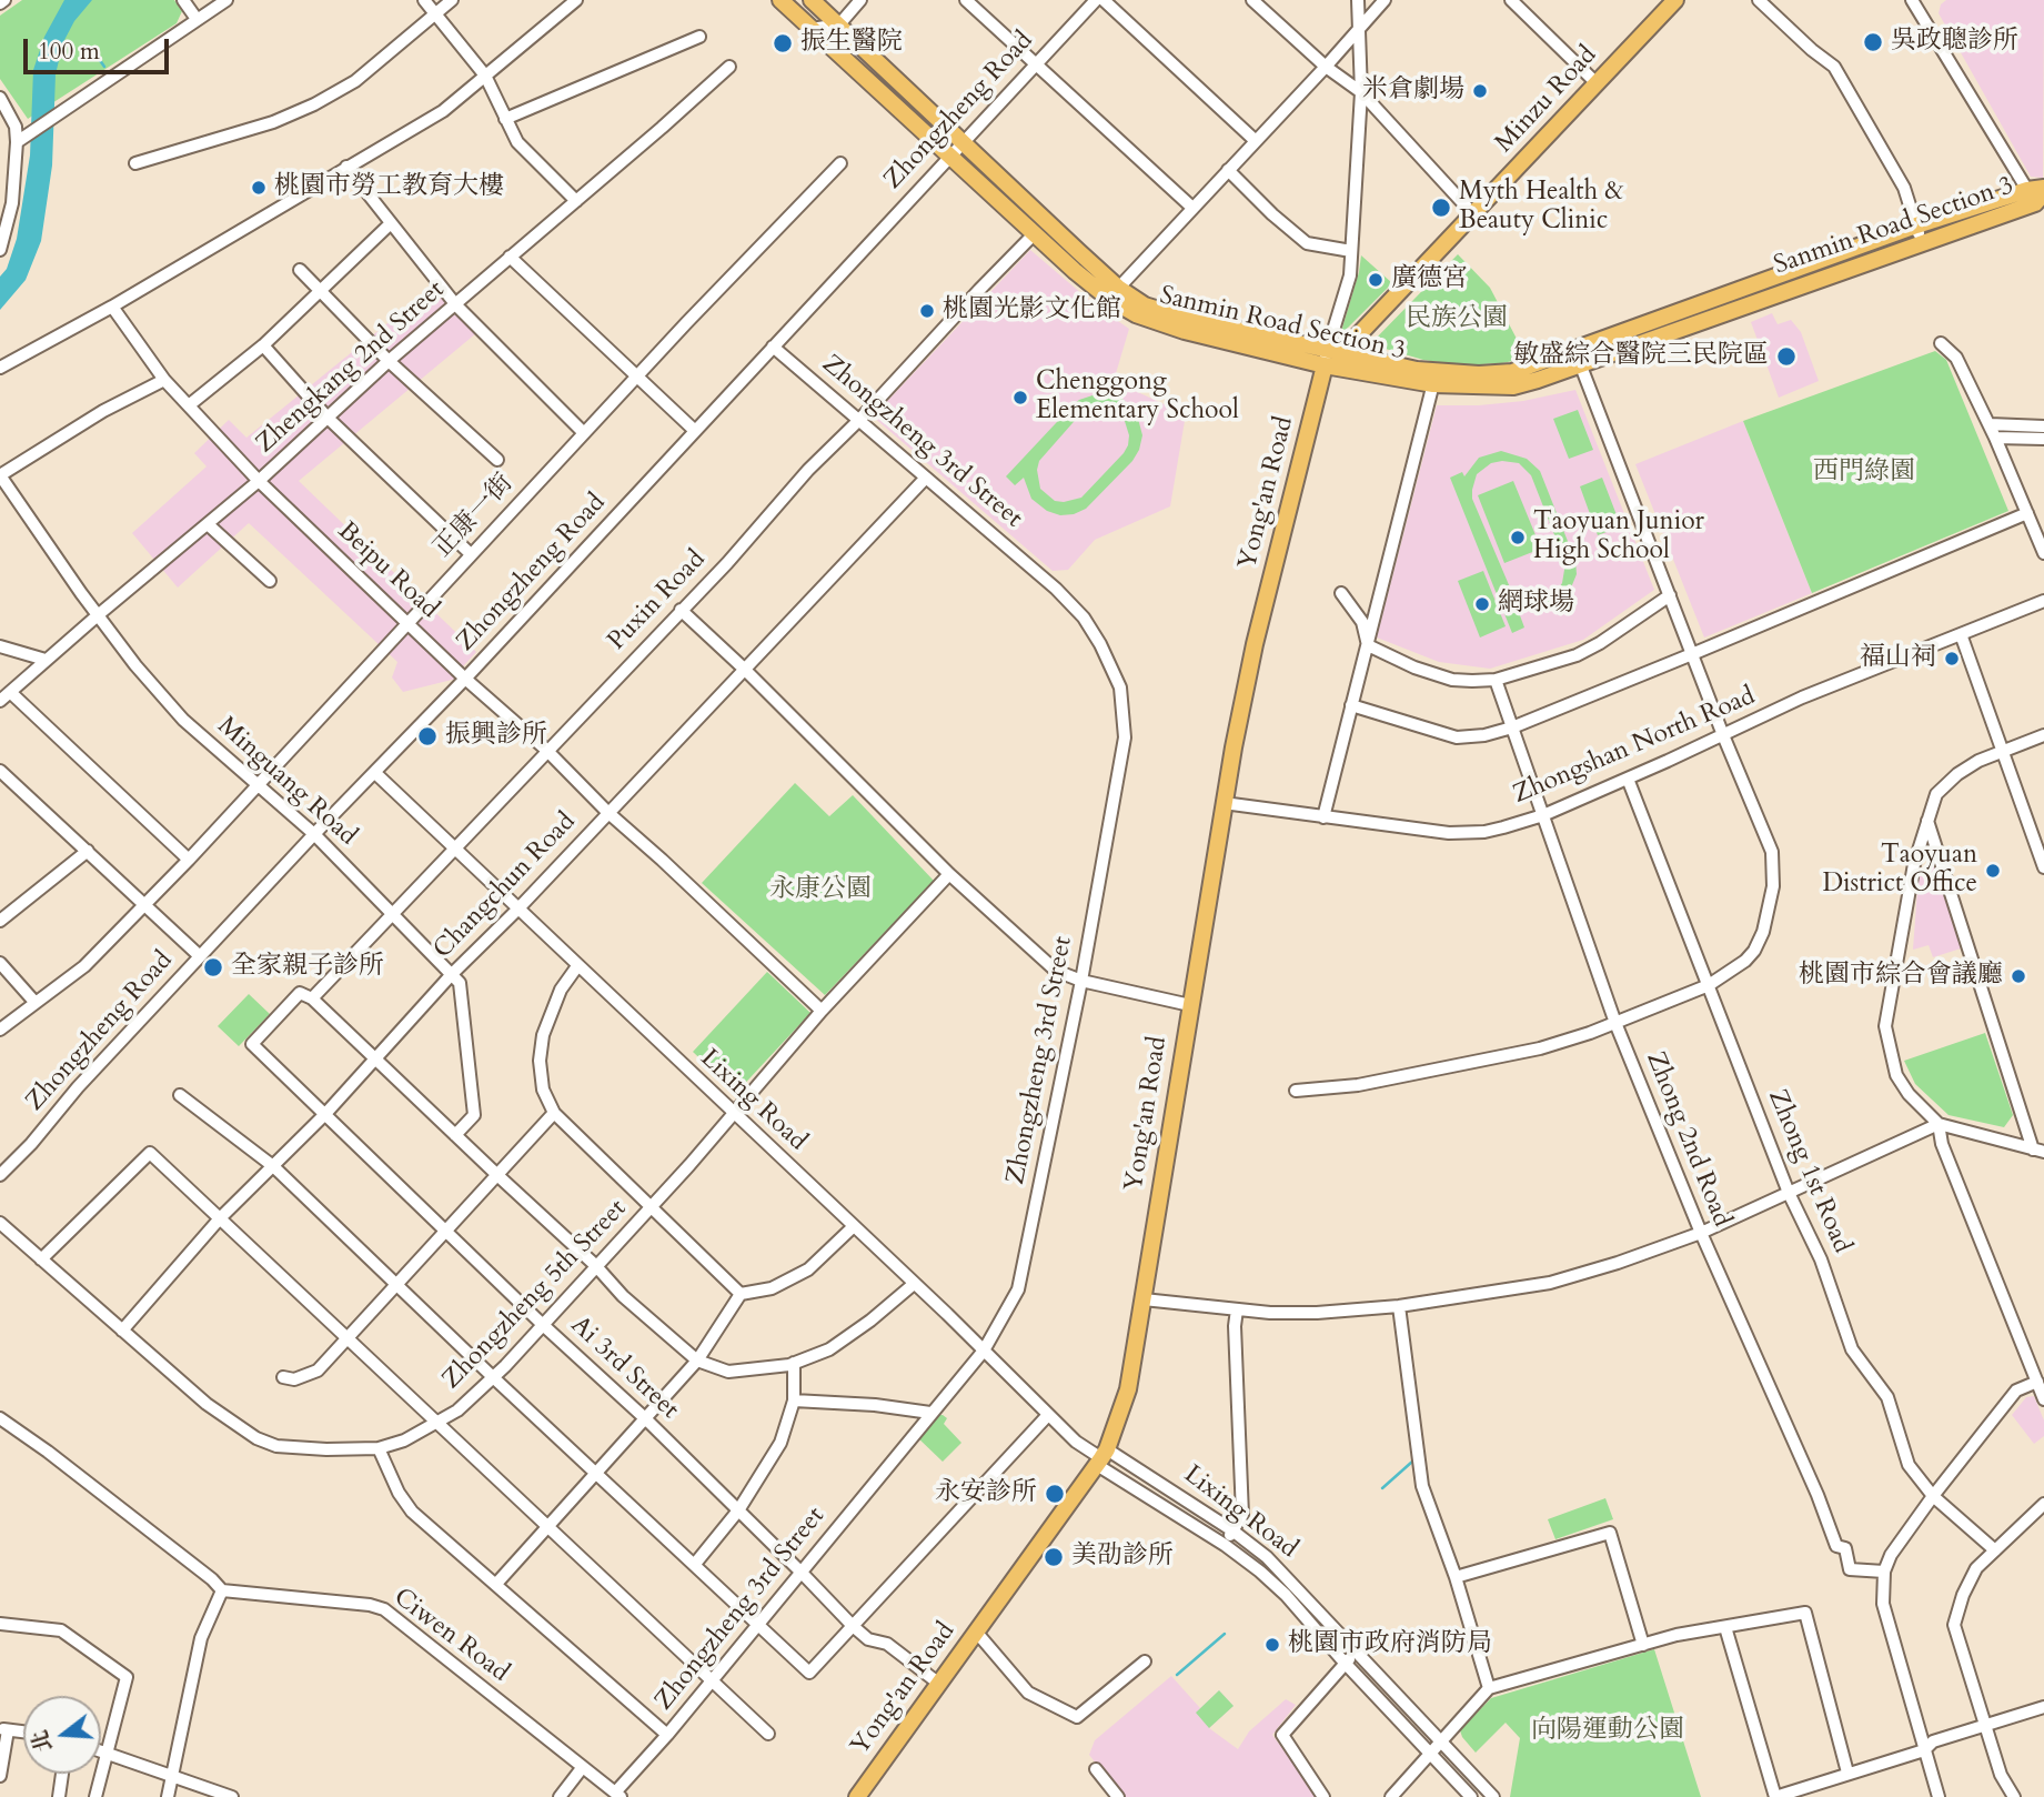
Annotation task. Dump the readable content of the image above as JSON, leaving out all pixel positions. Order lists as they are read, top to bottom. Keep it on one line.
{"streets":{"main road":["Minzu Road","Sanmin Road Section 3","Yong'an Road"],"street":["Zhongzheng Road","Zhengkang 2nd Street","Zhongzheng 3rd Street","正康一街","Beipu Road","Puxin Road","Zhongshan North Road","Minguang Road","Changchun Road","Lixing Road","Zhong 2nd Road","Zhong 1st Road","Zhongzheng 5th Street","Ai 3rd Street","Ciwen Road"]},"crossings":[["Minzu Road","Sanmin Road Section 3"],["Minzu Road","Yong'an Road"],["Zhongzheng Road","Sanmin Road Section 3"],["Zhongzheng Road","Zhongzheng 3rd Street"],["Zhongzheng Road","Beipu Road"],["Zhongzheng Road","Minguang Road"],["Zhongzheng Road","Lixing Road"],["Sanmin Road Section 3","Yong'an Road"],["Sanmin Road Section 3","Puxin Road"],["Zhengkang 2nd Street","Beipu Road"],["Zhengkang 2nd Street","Minguang Road"],["Zhongzheng 3rd Street","Puxin Road"],["Zhongzheng 3rd Street","Changchun Road"],["Zhongzheng 3rd Street","Lixing Road"],["Zhongzheng 3rd Street","Ai 3rd Street"],["Zhongzheng 3rd Street","Ciwen Road"],["Yong'an Road","Zhongshan North Road"],["Yong'an Road","Lixing Road"],["Yong'an Road","Ai 3rd Street"],["正康一街","Beipu Road"],["正康一街","Minguang Road"],["Beipu Road","Puxin Road"],["Beipu Road","Changchun Road"],["Beipu Road","Zhongzheng 5th Street"],["Puxin Road","Minguang Road"],["Puxin Road","Lixing Road"],["Puxin Road","Ai 3rd Street"],["Zhongshan North Road","Zhong 2nd Road"],["Zhongshan North Road","Zhong 1st Road"],["Minguang Road","Changchun Road"],["Changchun Road","Lixing Road"],["Changchun Road","Zhongzheng 5th Street"],["Changchun Road","Ai 3rd Street"],["Lixing Road","Zhongzheng 5th Street"],["Zhongzheng 5th Street","Ai 3rd Street"]],"parks":["民族公園","西門綠園","永康公園","向陽運動公園"],"places":["吳政聰診所","振生醫院","米倉劇場","桃園市勞工教育大樓","Myth Health & Beauty Clinic","廣德宮","桃園光影文化館","敏盛綜合醫院三民院區","Chenggong Elementary School","Taoyuan Junior High School","網球場","福山祠","振興診所","Taoyuan District Office","全家親子診所","桃園市綜合會議廳","永安診所","美劭診所","桃園市政府消防局"],"scale_bar":"100 m","north":"left"}
